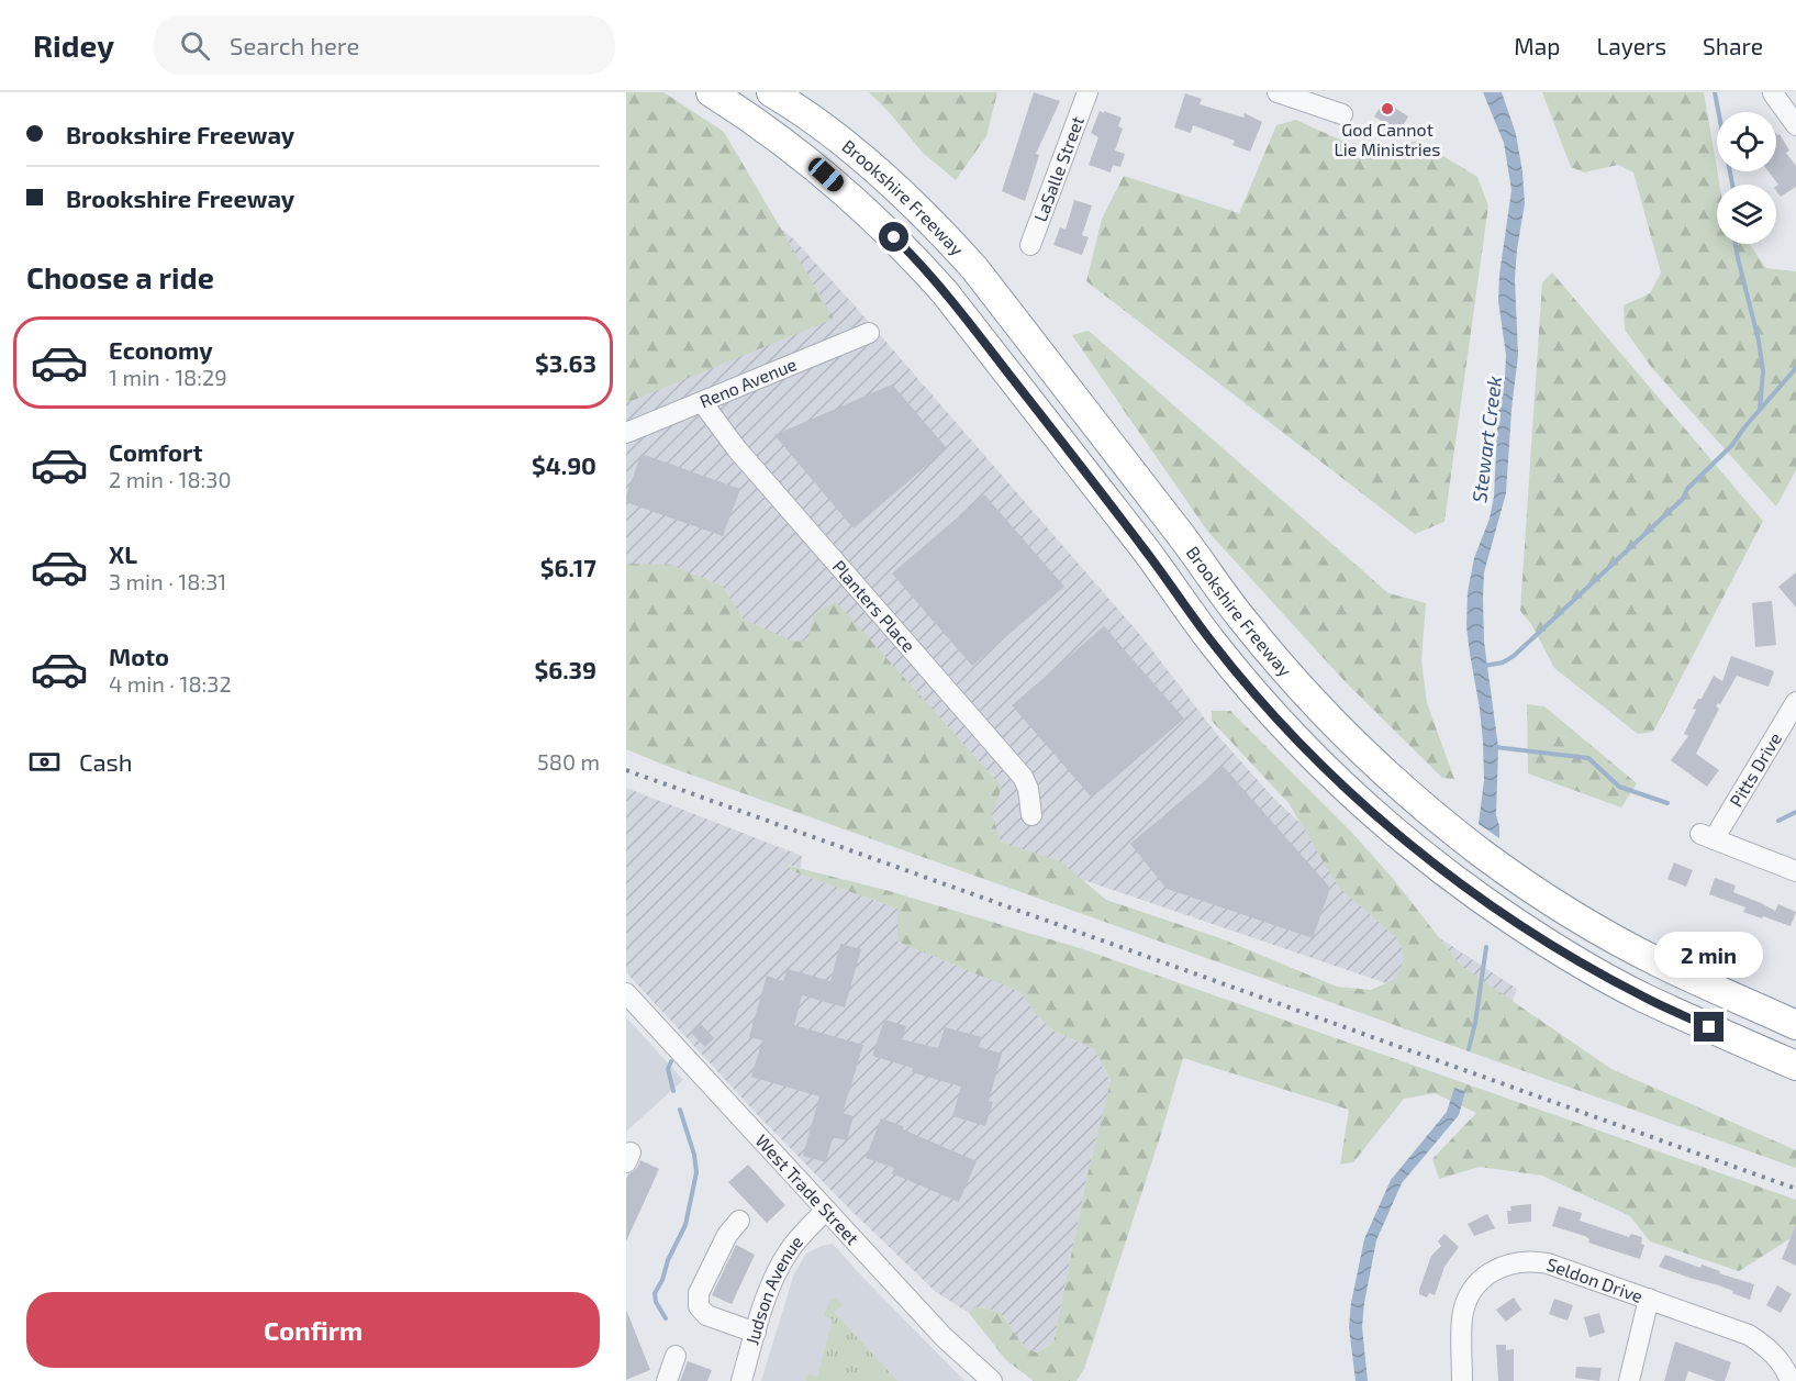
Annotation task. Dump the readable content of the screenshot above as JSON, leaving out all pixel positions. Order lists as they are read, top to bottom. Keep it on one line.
{"streets":{"highway":["Brookshire Freeway"],"street":["LaSalle Street","Reno Avenue","Planters Place","Pitts Drive","West Trade Street","Seldon Drive","Judson Avenue"]},"crossings":[["Reno Avenue","Planters Place"],["West Trade Street","Judson Avenue"]],"water":["Stewart Creek"],"places":["God Cannot Lie Ministries"],"page":{"header":"Ridey","search":"Search here","nav":["Map","Layers","Share"],"banner":["Brookshire Freeway","Brookshire Freeway"],"heading":"Choose a ride","list":[{"name":"Economy","note":"1 min · 18:29","value":"$3.63"},{"name":"Comfort","note":"2 min · 18:30","value":"$4.90"},{"name":"XL","note":"3 min · 18:31","value":"$6.17"},{"name":"Moto","note":"4 min · 18:32","value":"$6.39"}],"pay":["Cash","580 m"],"bubble":"2 min","buttons":"Confirm"}}
